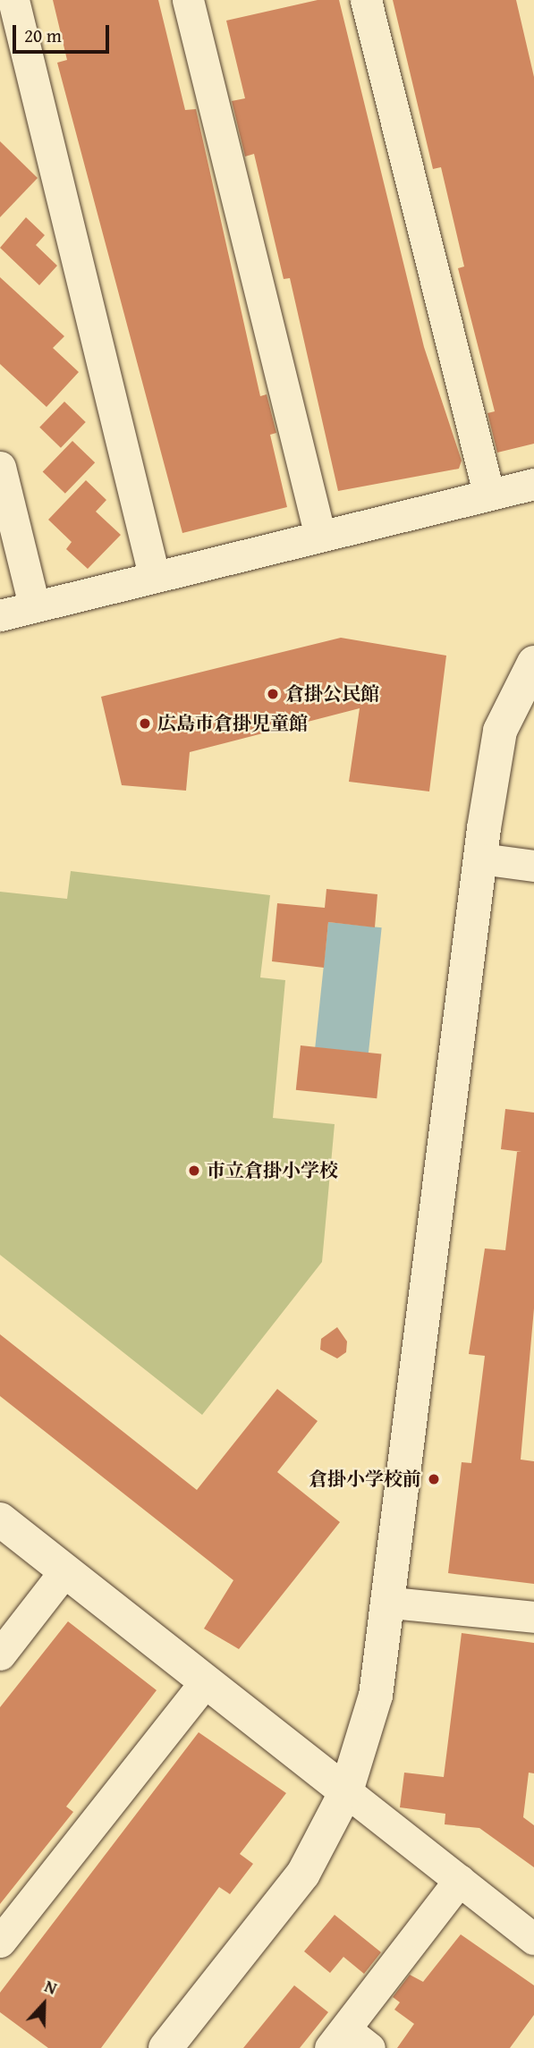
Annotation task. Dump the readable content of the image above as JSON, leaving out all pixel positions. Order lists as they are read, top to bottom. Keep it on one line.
{"places":["倉掛公民館","広島市倉掛児童館","市立倉掛小学校","倉掛小学校前"],"scale_bar":"20 m","north":"top"}
